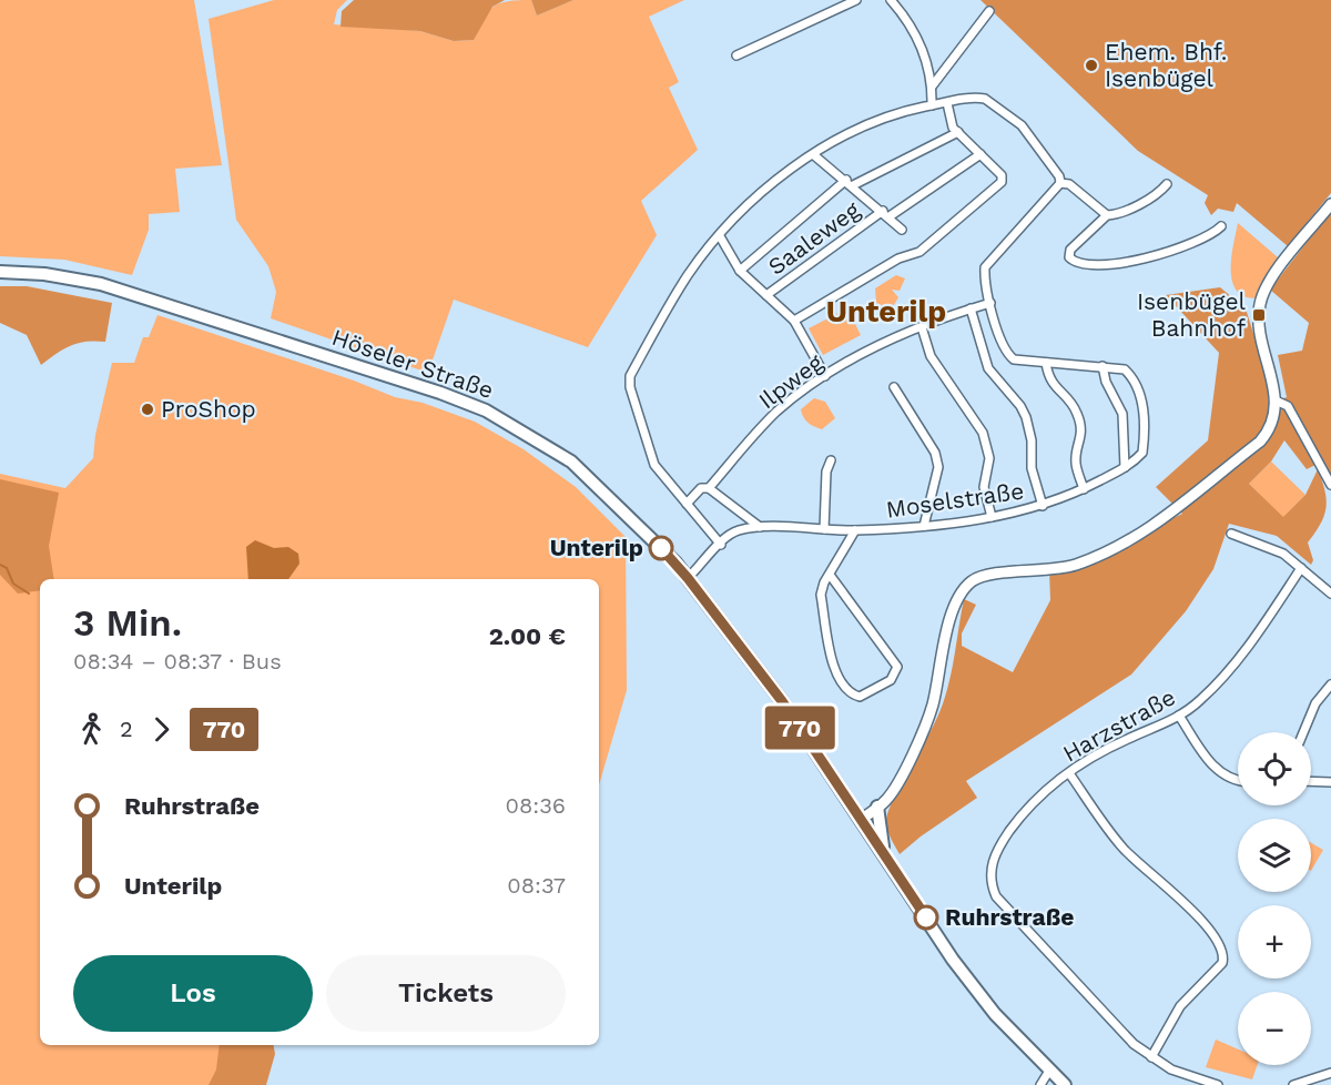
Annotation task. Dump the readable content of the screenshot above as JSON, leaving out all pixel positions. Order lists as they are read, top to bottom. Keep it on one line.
{"streets":{"main road":["Höseler Straße"],"street":["Saaleweg","Ilpweg","Moselstraße","Harzstraße"]},"crossings":[["Höseler Straße","Moselstraße"],["Ilpweg","Moselstraße"]],"districts":["Unterilp"],"places":{"other":["Ehem. Bhf. Isenbügel","ProShop","Unterilp","Ruhrstraße"],"transit":["Isenbügel Bahnhof"]},"lines":["bus line 770"],"page":{"on_map":"770","heading":["3 Min.","08:34 – 08:37 · Bus","2.00 €"],"legs":["2","770"],"map_buttons":["+","−"],"list":[{"name":"Ruhrstraße","value":"08:36"},{"name":"Unterilp","value":"08:37"}],"buttons":["Los","Tickets"]}}
